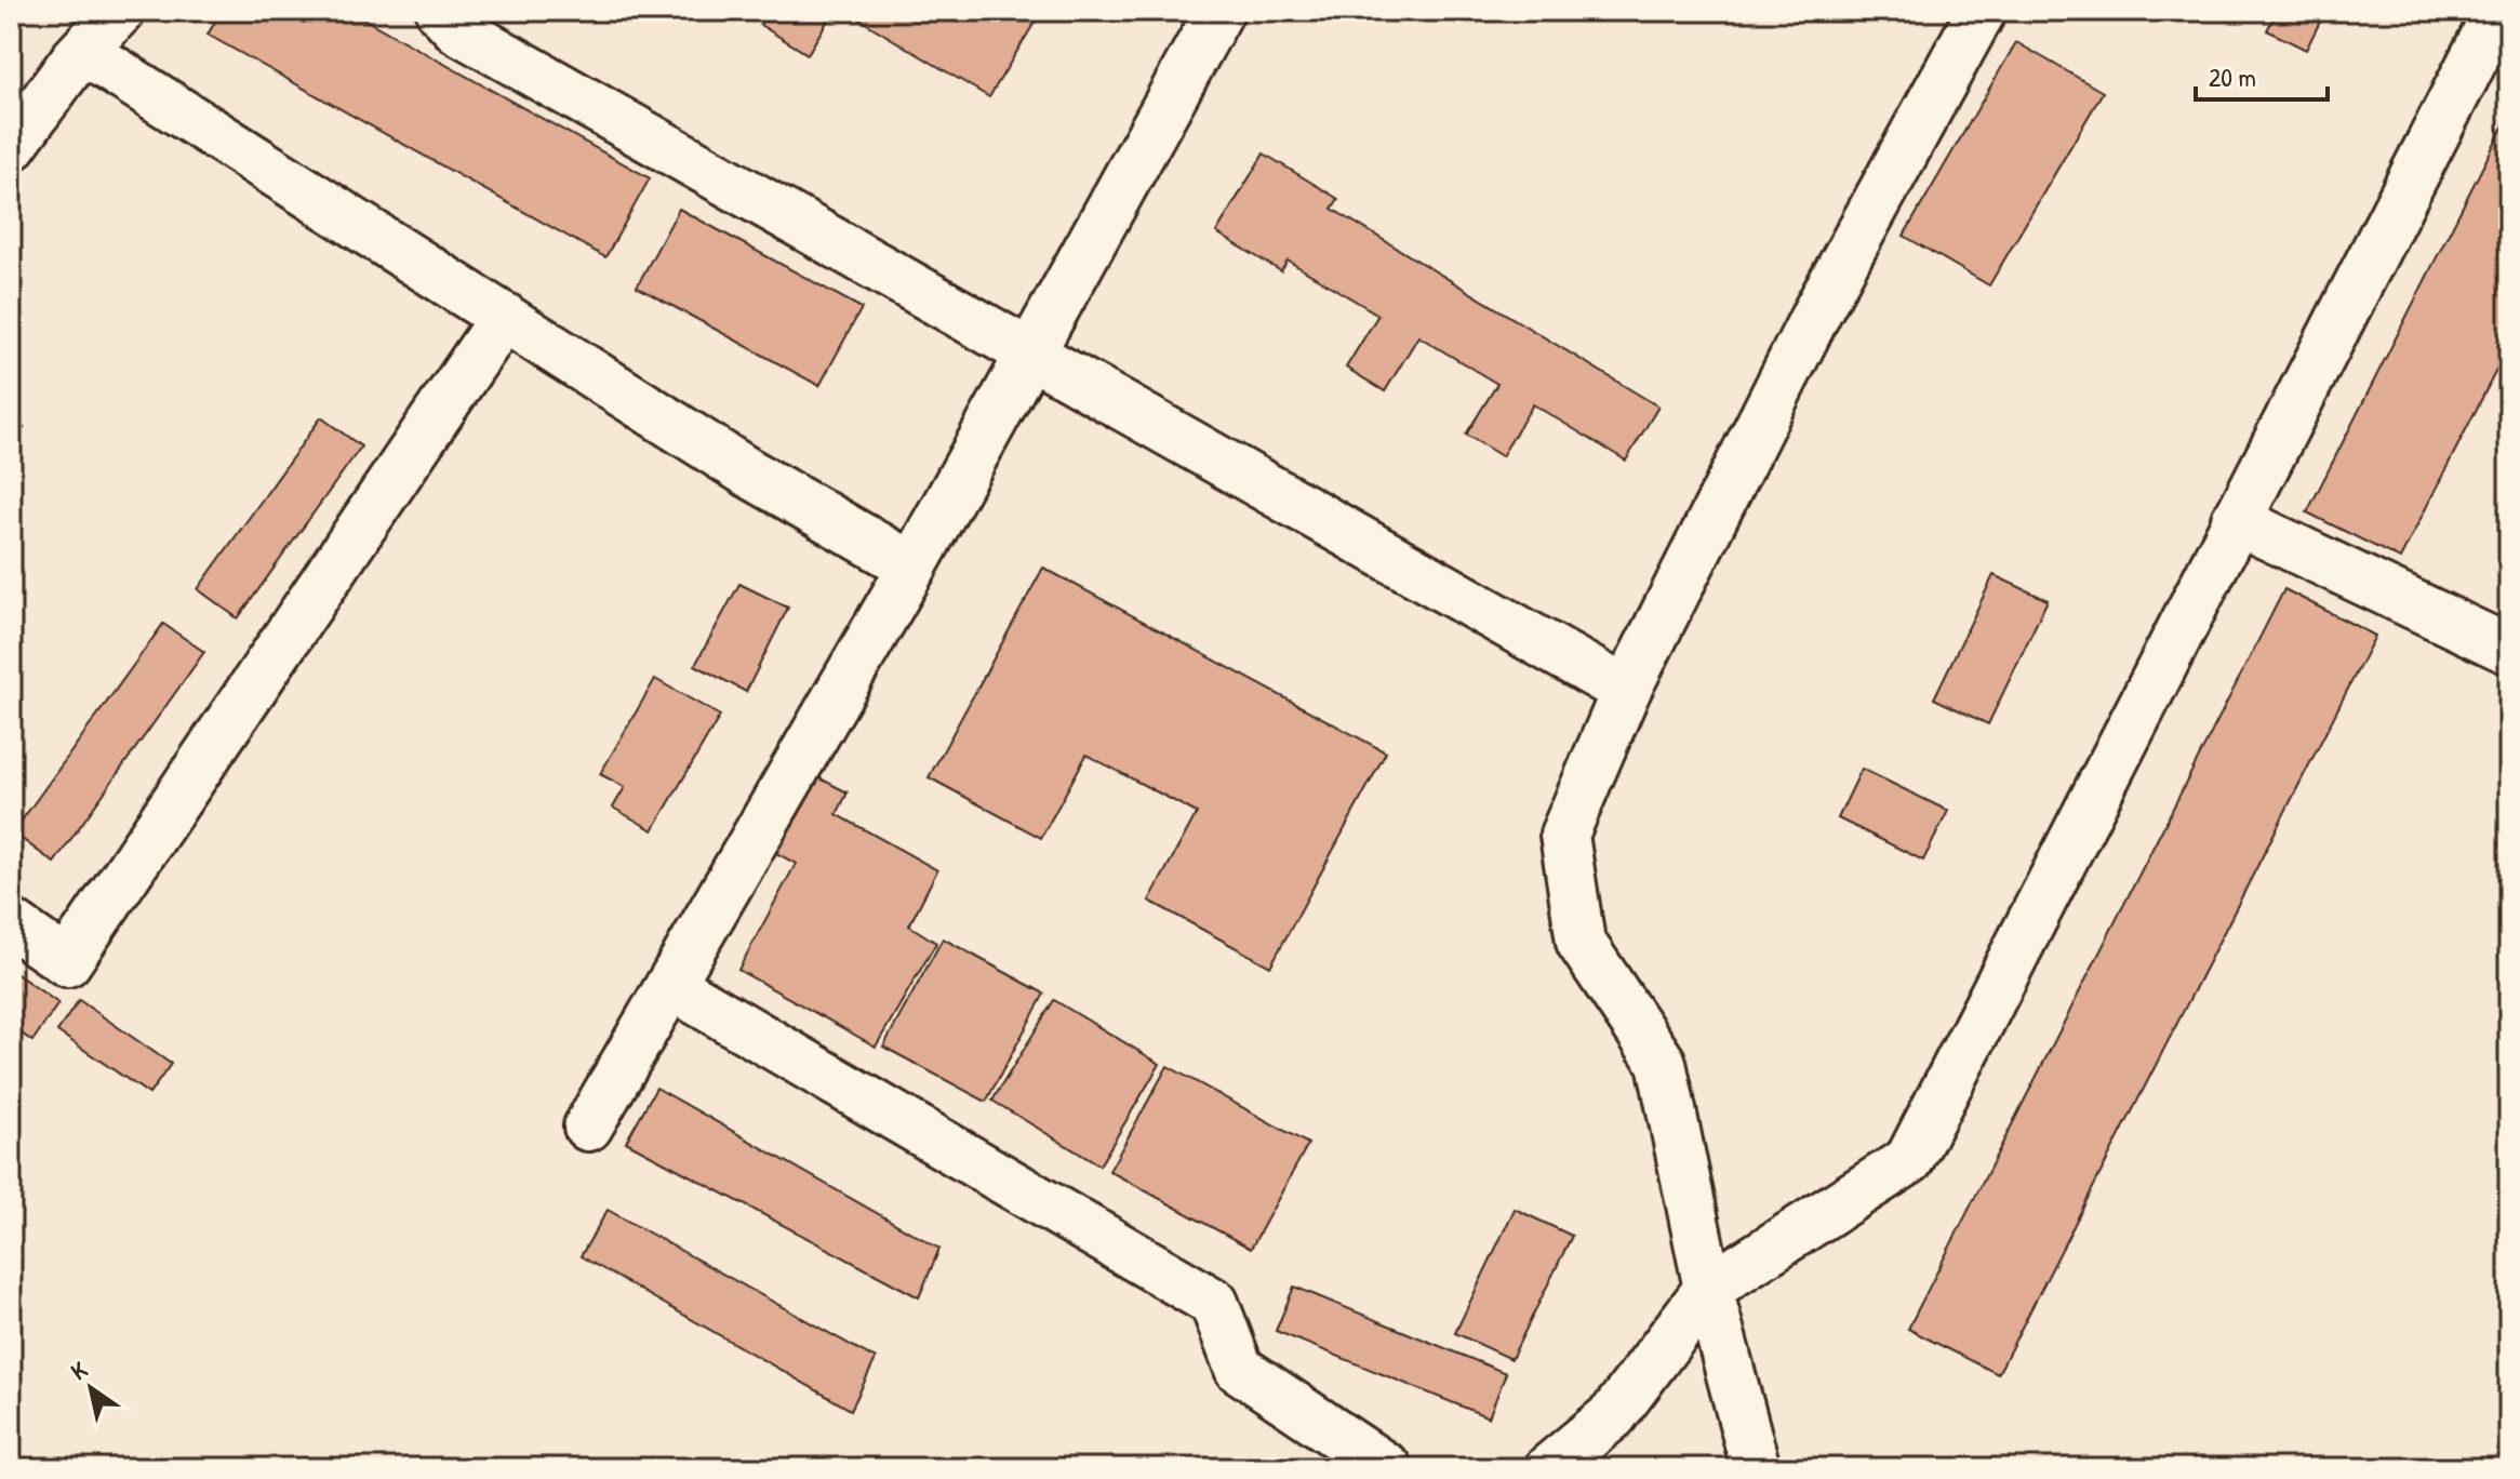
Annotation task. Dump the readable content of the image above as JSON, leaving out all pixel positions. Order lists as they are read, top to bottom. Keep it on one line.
{"scale_bar":"20 m","north":"top left"}
